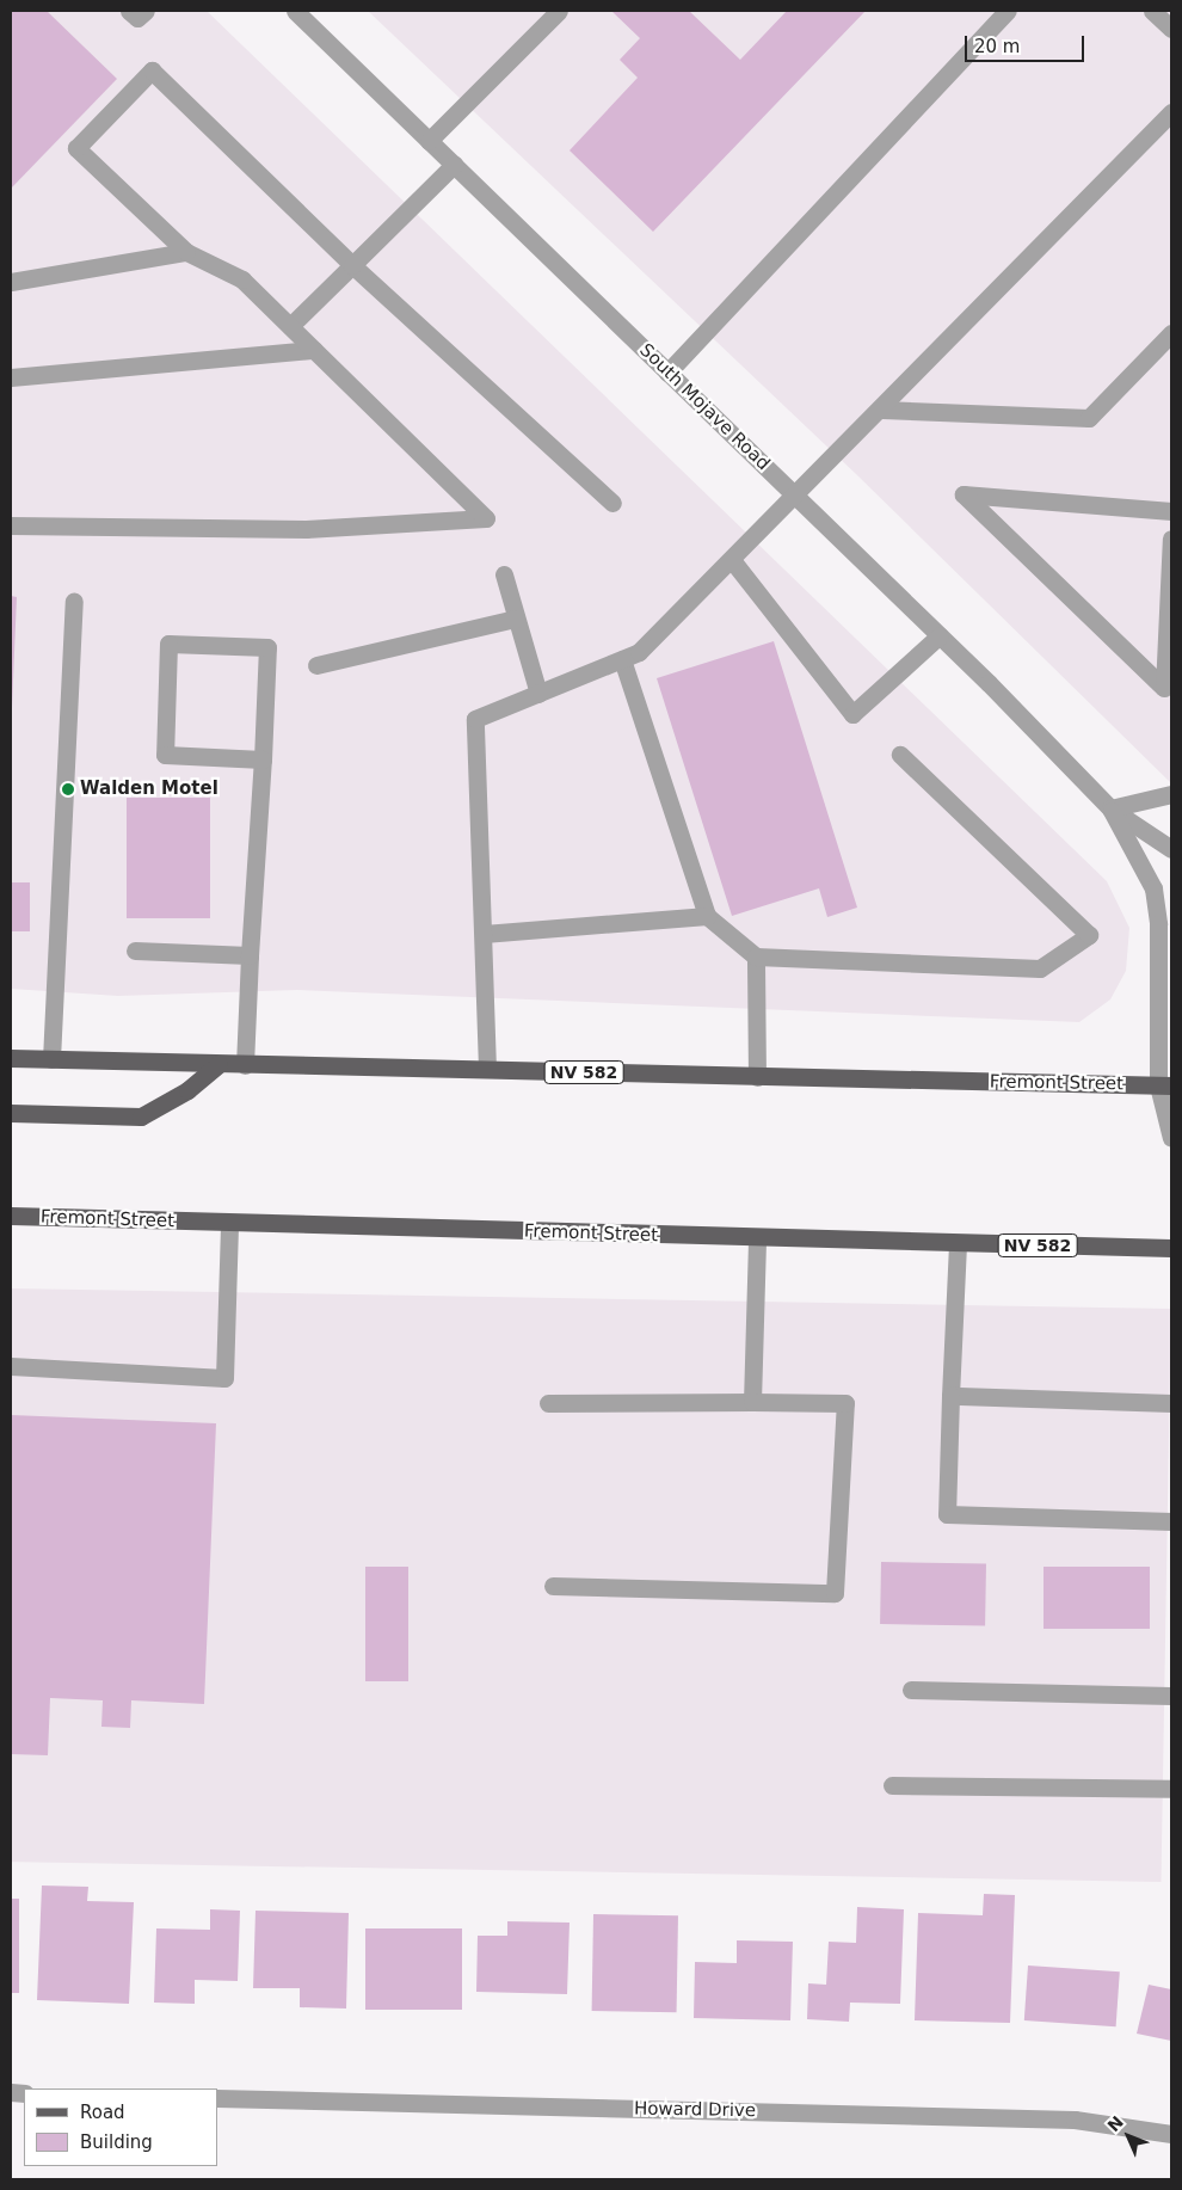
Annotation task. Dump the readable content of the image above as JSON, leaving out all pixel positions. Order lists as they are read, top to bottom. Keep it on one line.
{"streets":{"main road":["NV 582","Fremont Street"],"street":["South Mojave Road","Howard Drive"]},"crossings":[["South Mojave Road","Fremont Street"]],"places":["Walden Motel"],"legend":["Road","Building"],"scale_bar":"20 m","north":"top left"}
